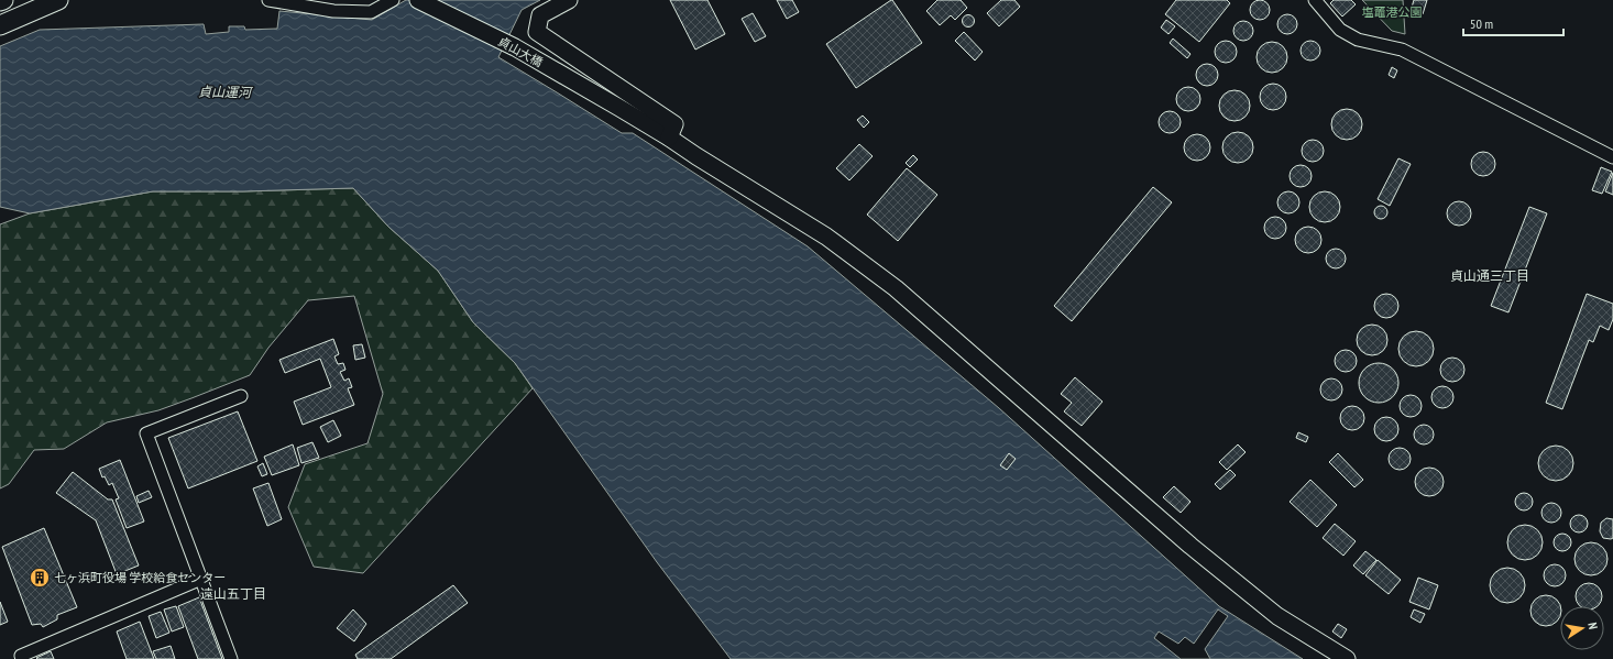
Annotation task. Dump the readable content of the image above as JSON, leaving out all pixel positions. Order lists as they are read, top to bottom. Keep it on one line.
{"streets":{"street":["貞山大橋"]},"districts":["貞山通三丁目","遠山五丁目"],"water":["貞山運河"],"parks":["塩竈港公園"],"places":{"building":["七ヶ浜町役場 学校給食センター"]},"scale_bar":"50 m","north":"right"}
